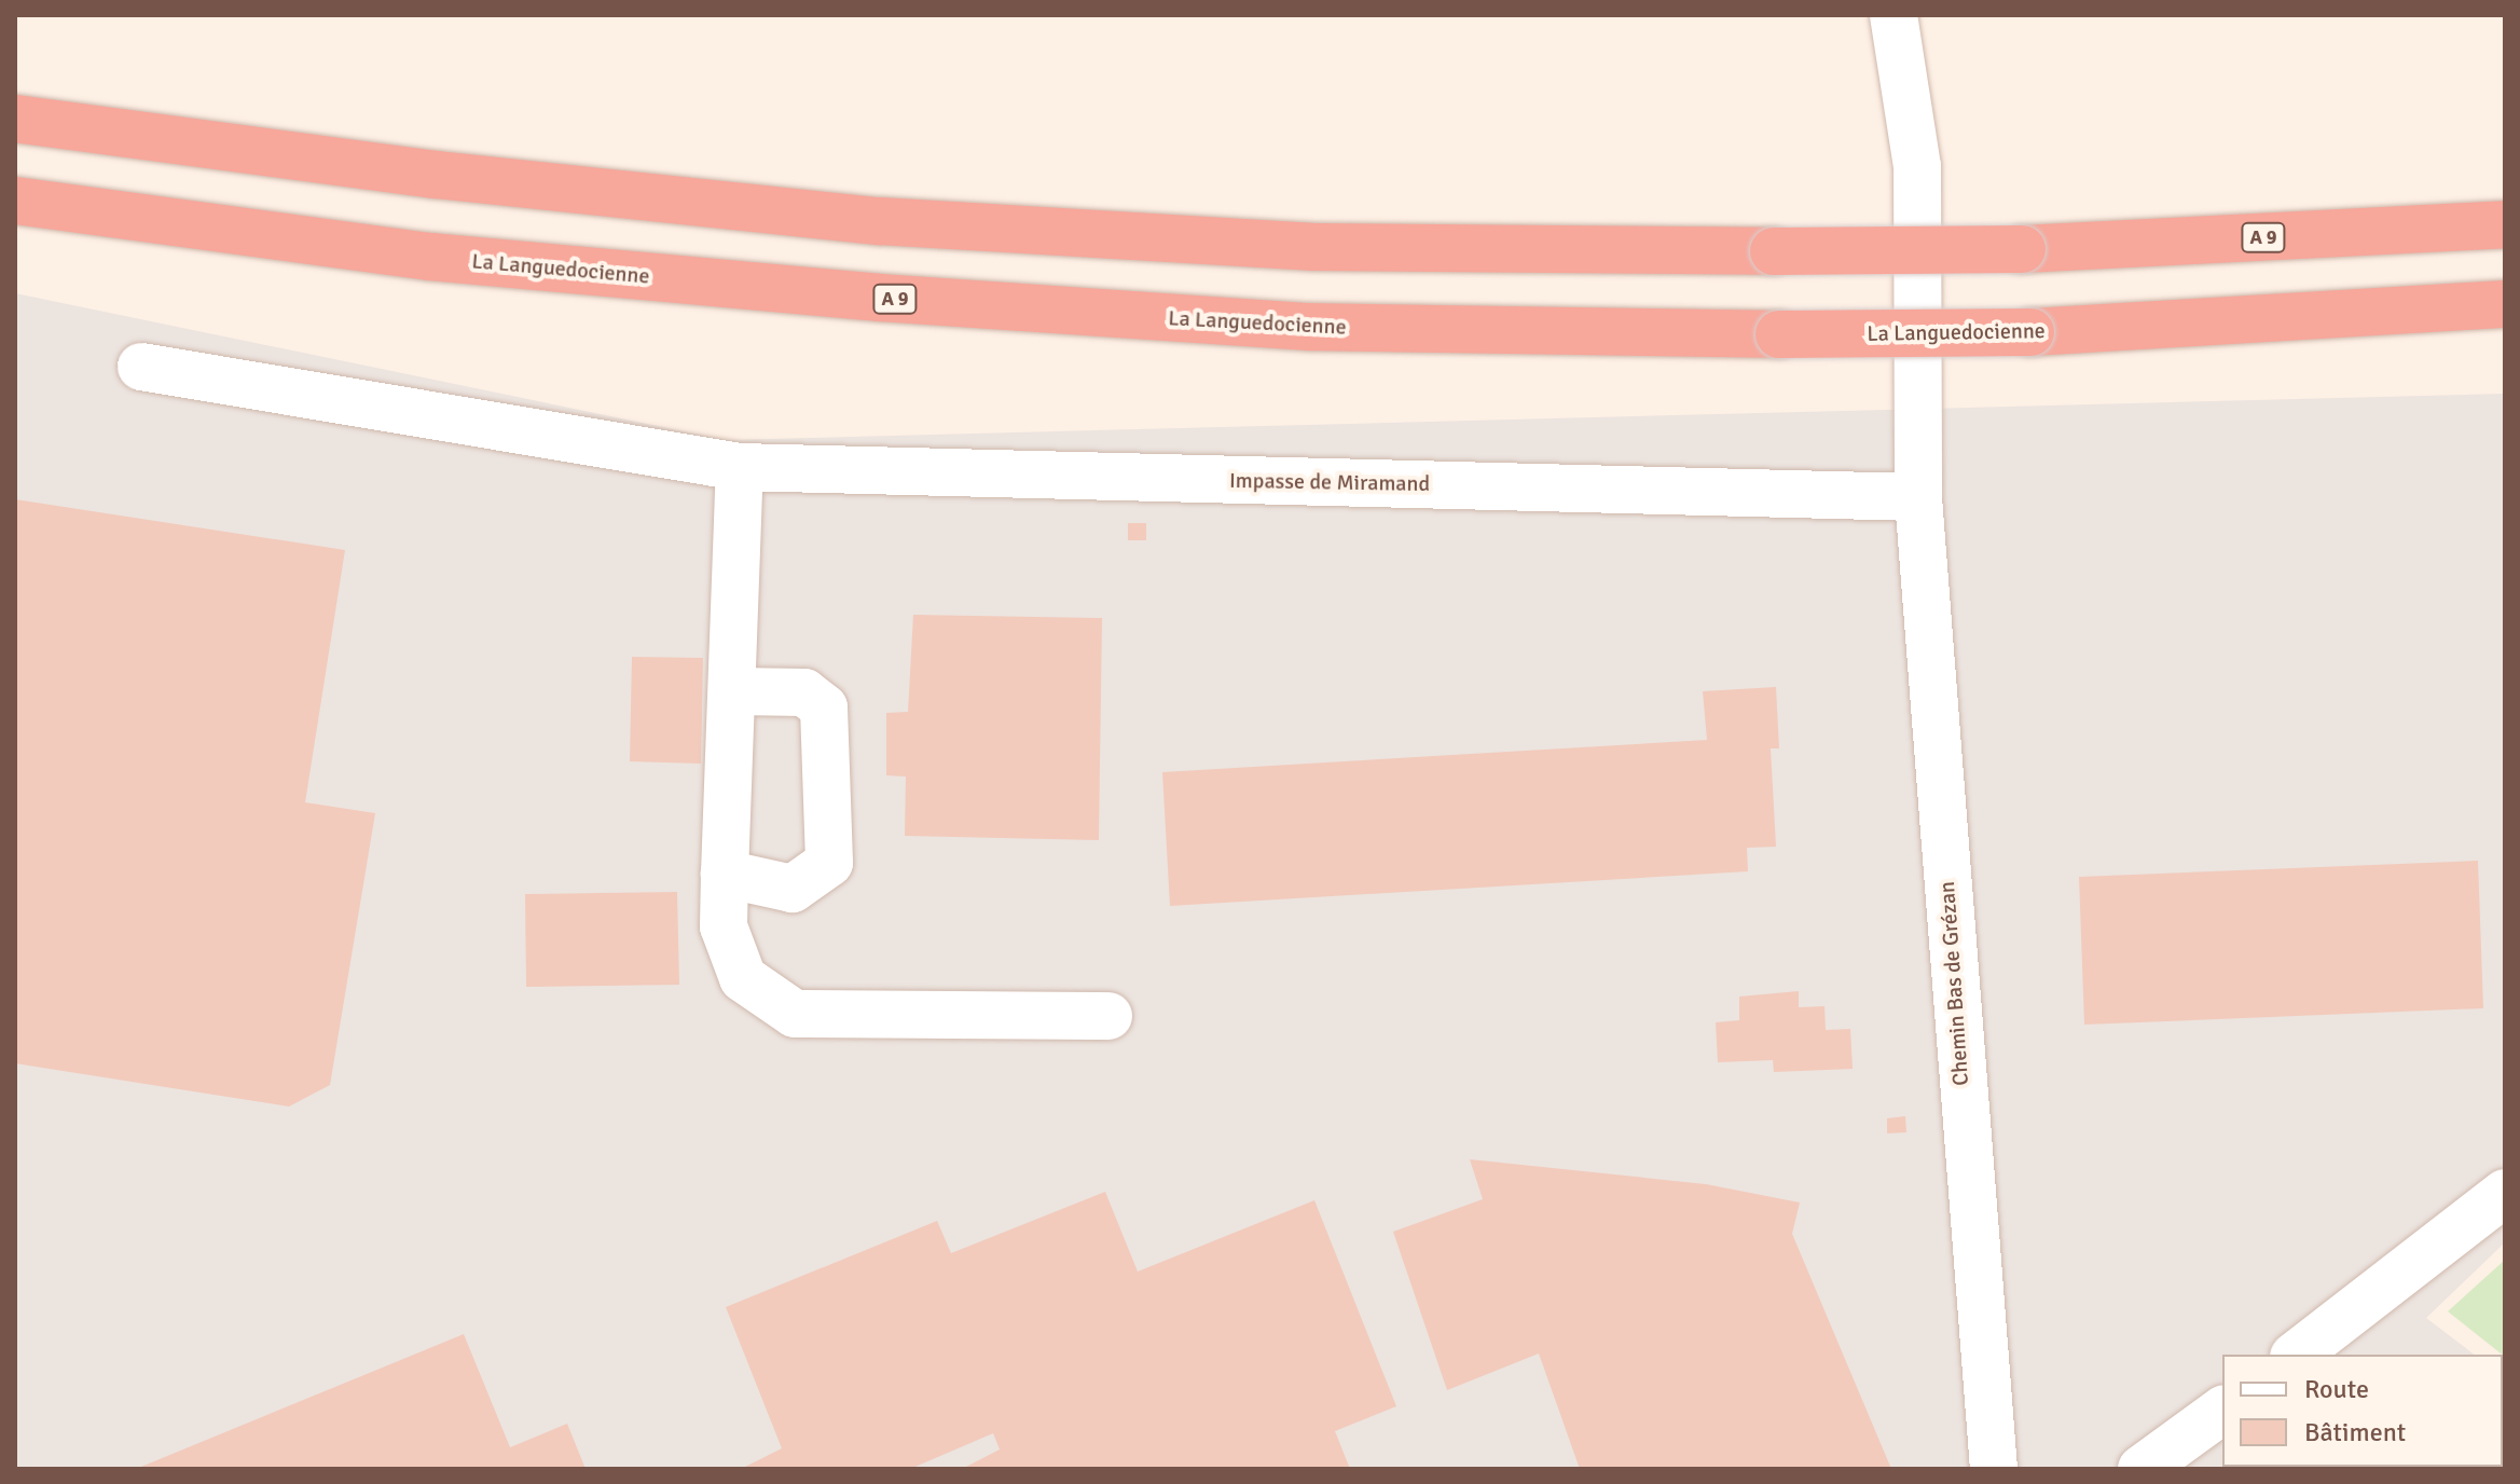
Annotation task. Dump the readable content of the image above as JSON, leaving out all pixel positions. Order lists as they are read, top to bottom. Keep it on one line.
{"streets":{"highway":["A 9","La Languedocienne"],"street":["Impasse de Miramand","Chemin Bas de Grézan"]},"crossings":[["Impasse de Miramand","Chemin Bas de Grézan"]],"legend":["Route","Bâtiment"]}
